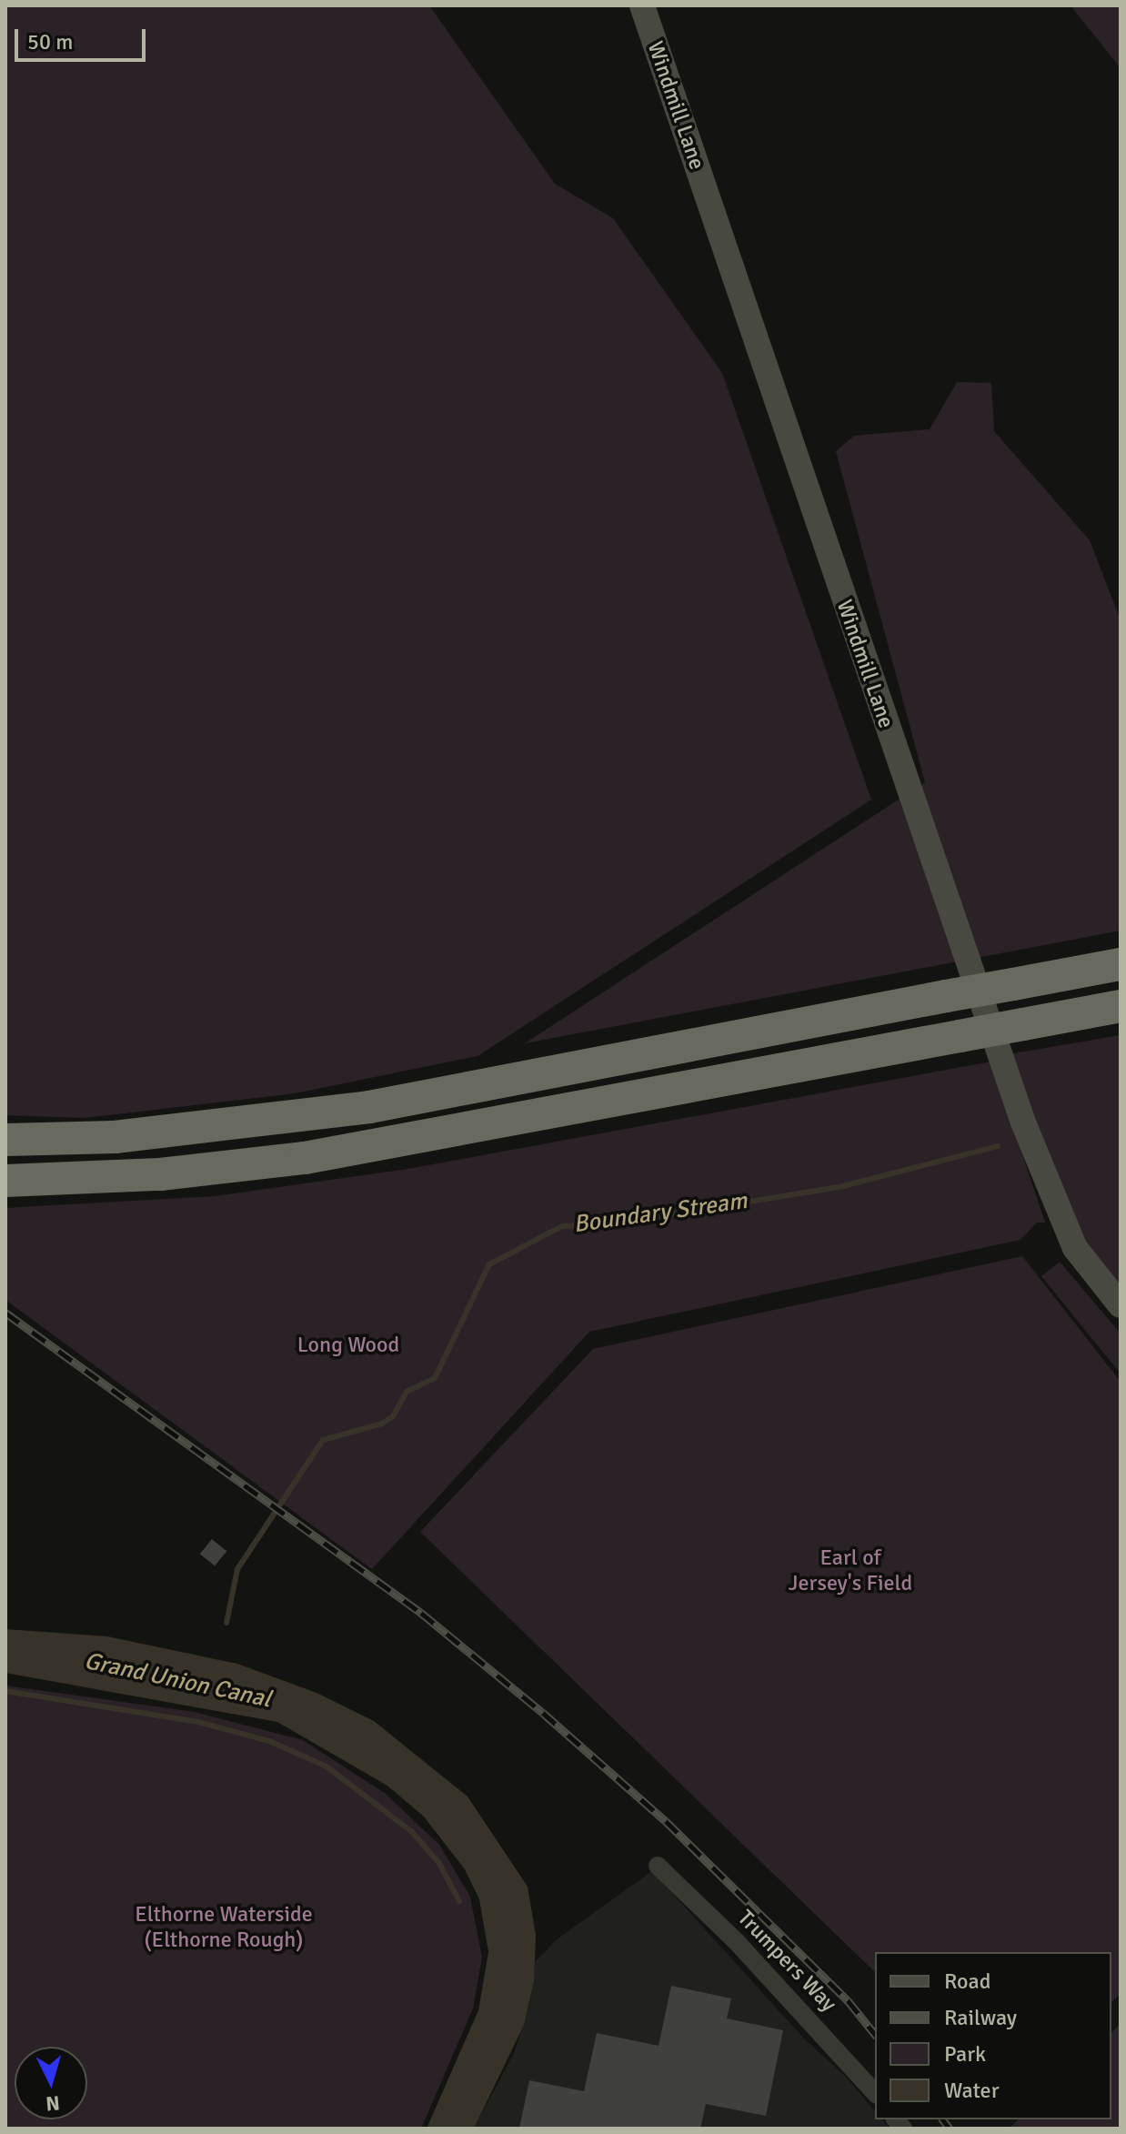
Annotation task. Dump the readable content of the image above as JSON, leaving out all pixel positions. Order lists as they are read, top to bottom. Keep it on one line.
{"streets":{"main road":["Windmill Lane"],"street":["Trumpers Way"]},"water":["Boundary Stream","Grand Union Canal"],"parks":["Long Wood","Earl of Jersey's Field","Elthorne Waterside (Elthorne Rough)"],"legend":["Road","Railway","Park","Water"],"scale_bar":"50 m","north":"bottom"}
